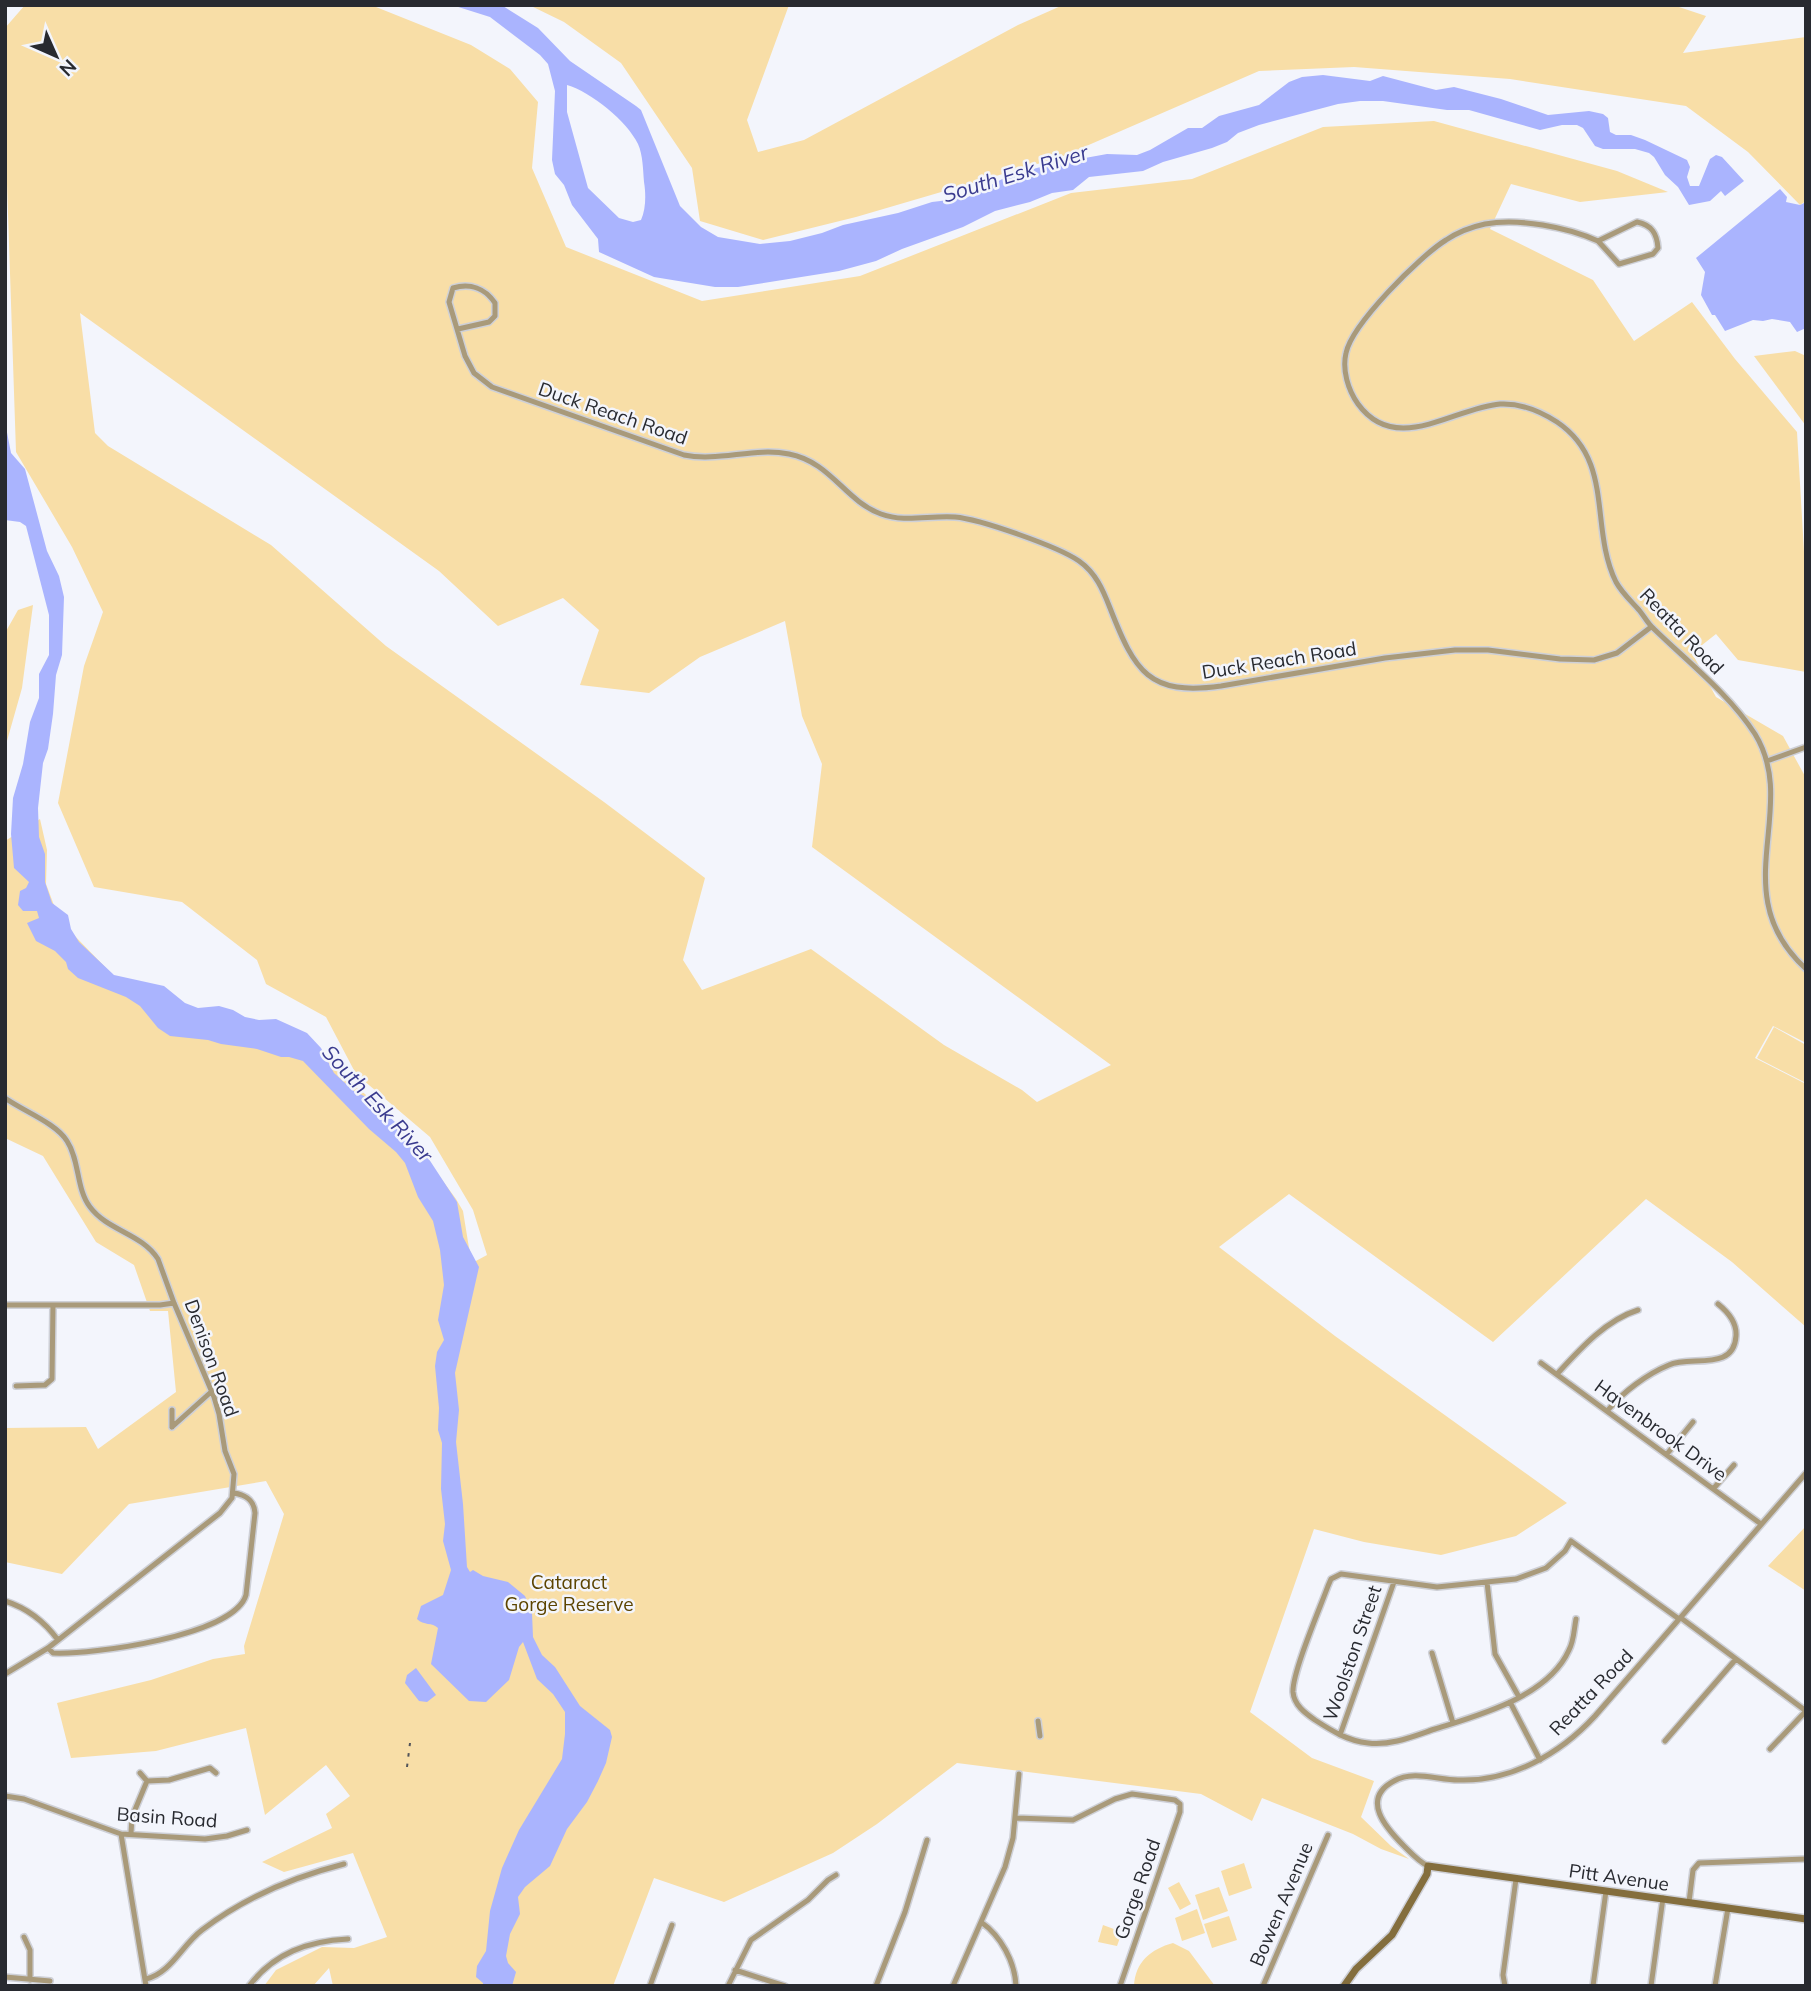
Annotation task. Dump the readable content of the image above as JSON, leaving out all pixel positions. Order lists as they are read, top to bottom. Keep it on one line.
{"streets":{"street":["Duck Reach Road","Reatta Road","Denison Road","Havenbrook Drive","Woolston Street","Basin Road","Pitt Avenue","Gorge Road","Bowen Avenue"]},"crossings":[["Duck Reach Road","Reatta Road"],["Reatta Road","Havenbrook Drive"],["Reatta Road","Pitt Avenue"]],"water":["South Esk River"],"parks":["Cataract Gorge Reserve"],"north":"bottom right"}
